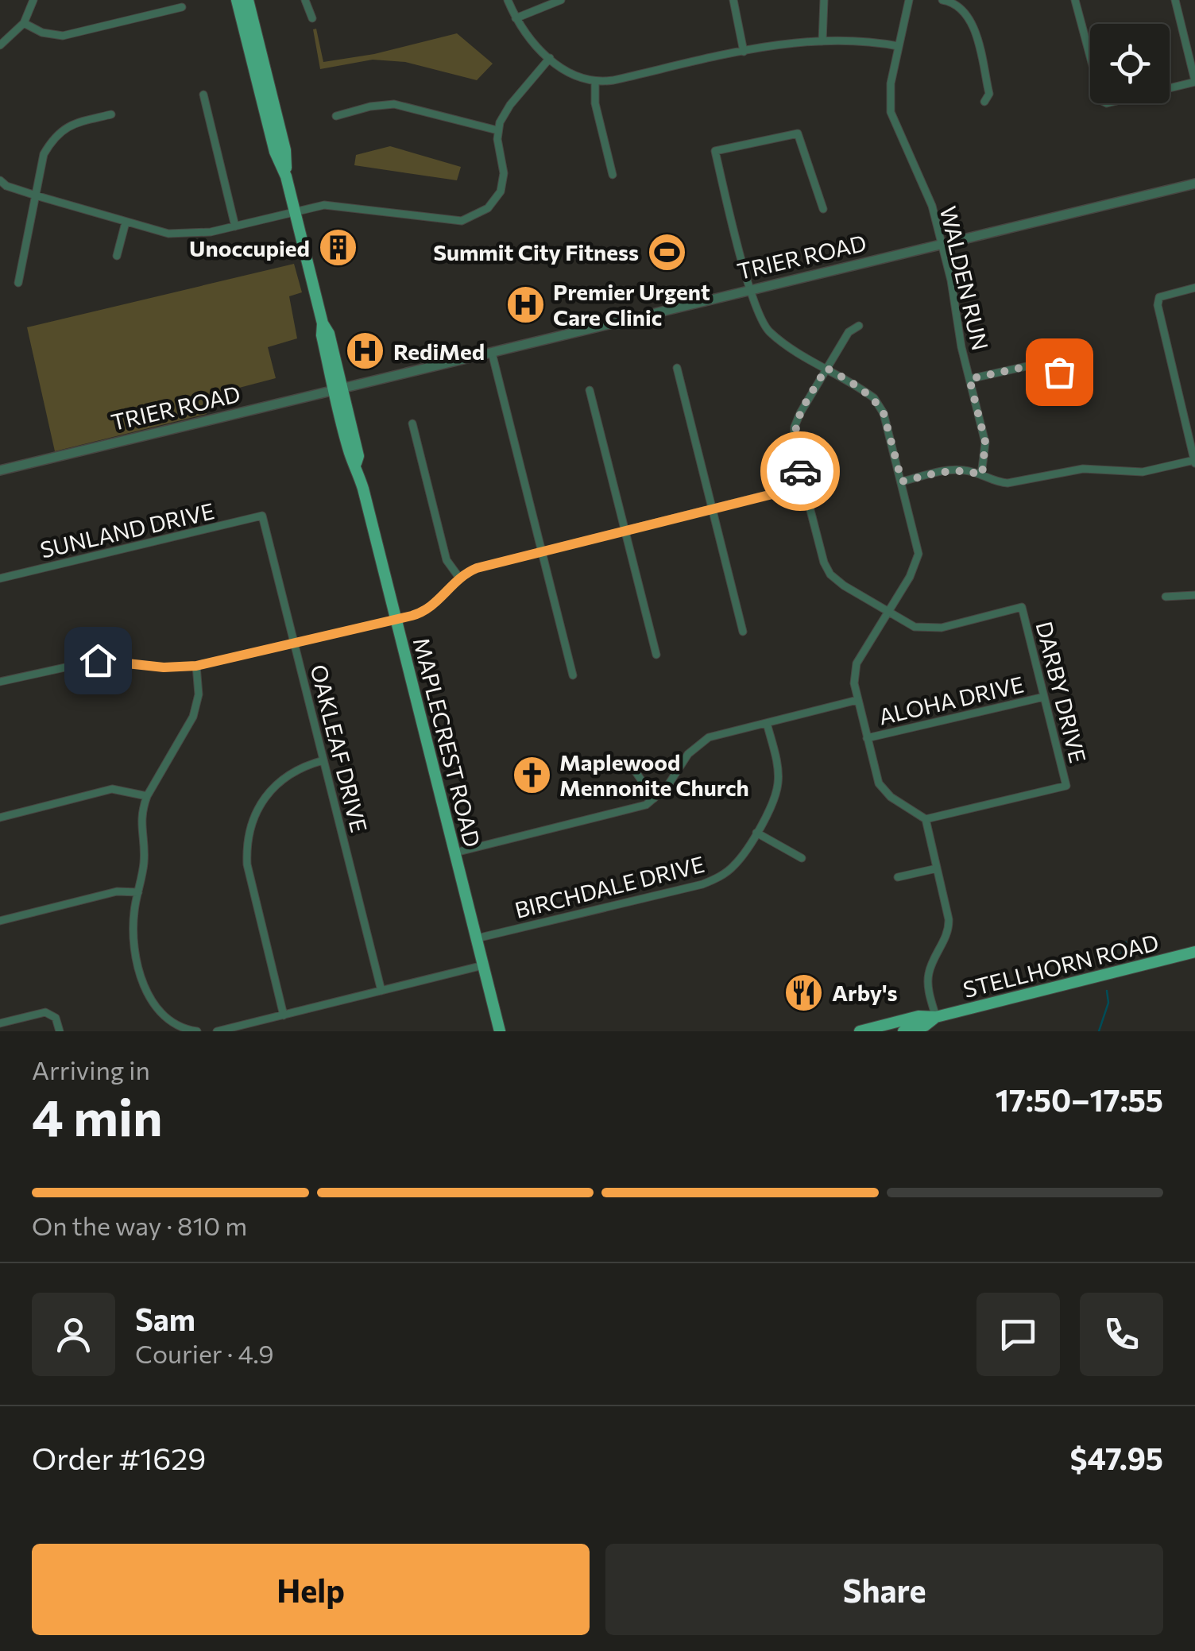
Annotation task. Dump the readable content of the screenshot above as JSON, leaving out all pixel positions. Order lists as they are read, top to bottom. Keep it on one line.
{"streets":{"main road":["MAPLECREST ROAD","STELLHORN ROAD"],"street":["TRIER ROAD","WALDEN RUN","SUNLAND DRIVE","DARBY DRIVE","ALOHA DRIVE","OAKLEAF DRIVE","BIRCHDALE DRIVE"]},"crossings":[["TRIER ROAD","WALDEN RUN"],["TRIER ROAD","MAPLECREST ROAD"],["SUNLAND DRIVE","OAKLEAF DRIVE"],["DARBY DRIVE","ALOHA DRIVE"],["MAPLECREST ROAD","BIRCHDALE DRIVE"]],"places":{"building":["Unoccupied"],"sports":["Summit City Fitness"],"hospital":["Premier Urgent Care Clinic","RediMed"],"church":["Maplewood Mennonite Church"],"restaurant":["Arby's"]},"page":{"heading":["4 min","Arriving in","17:50–17:55"],"panel":["Sam","Courier · 4.9","Order #1629","$47.95"],"bar":"On the way · 810 m","buttons":["Help","Share"]}}
